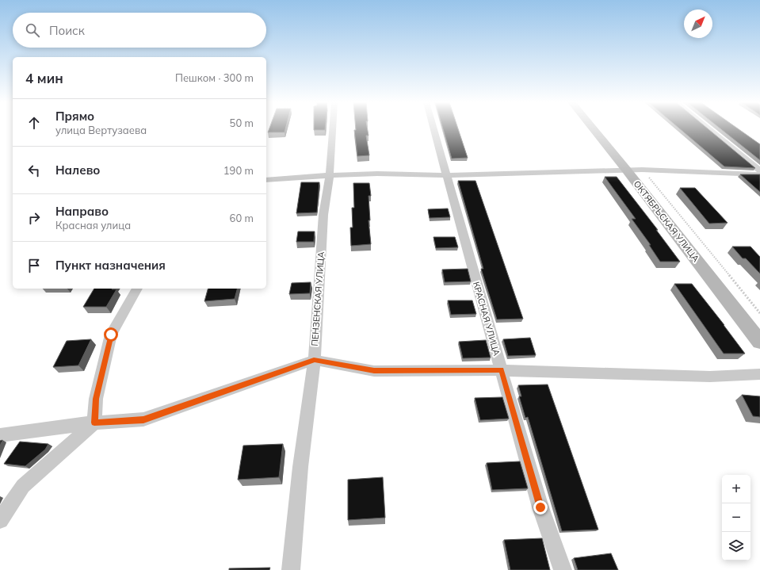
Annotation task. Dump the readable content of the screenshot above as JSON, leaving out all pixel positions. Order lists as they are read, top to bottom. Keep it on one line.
{"streets":{"main road":["ОКТЯБРЬСКАЯ УЛИЦА"],"street":["ПЕНЗЕНСКАЯ УЛИЦА","КРАСНАЯ УЛИЦА"]},"north":"top right","page":{"search":"Поиск","heading":["4 мин","Пешком · 300 m"],"list":[["Прямо","улица Вертузаева","50 m"],["Налево","190 m"],["Направо","Красная улица","60 m"],"Пункт назначения"],"map_buttons":["+","−"]}}
